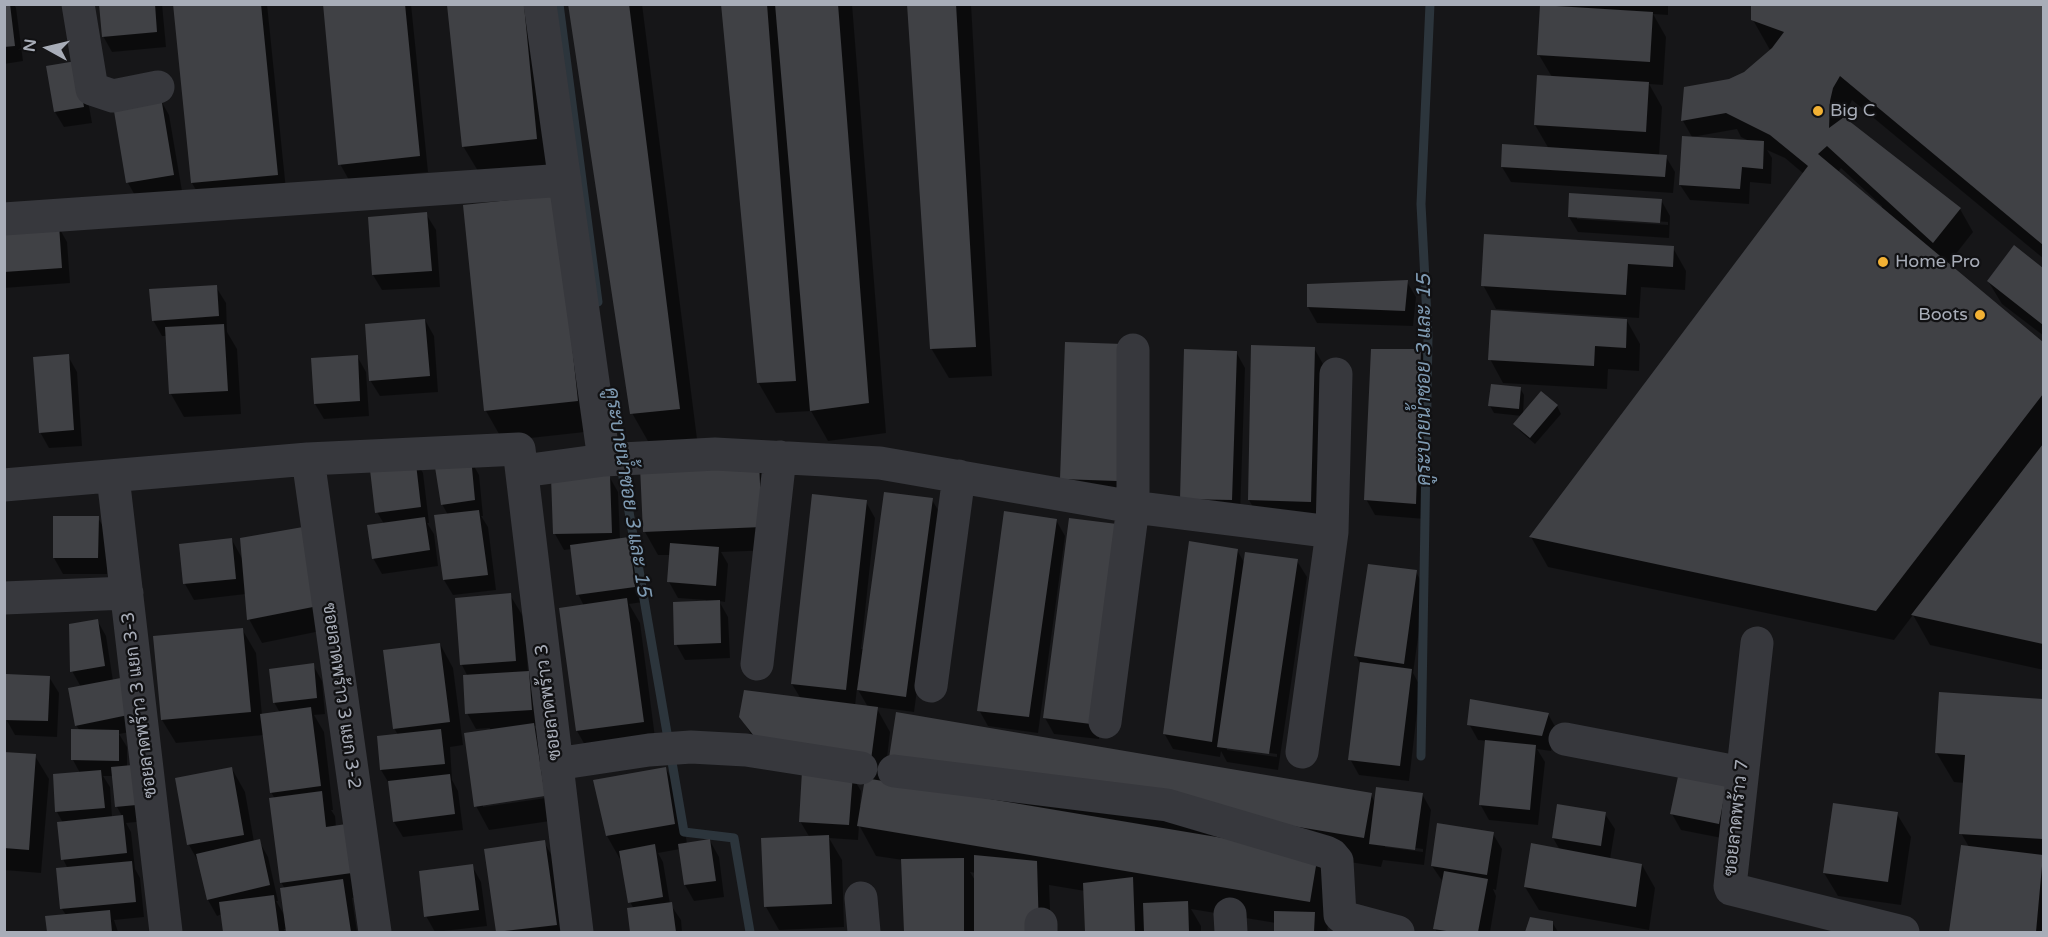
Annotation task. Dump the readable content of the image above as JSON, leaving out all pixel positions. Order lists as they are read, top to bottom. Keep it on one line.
{"streets":{"street":["ซอยลาดพร้าว 3 แยก 3-2","ซอยลาดพร้าว 3","ซอยลาดพร้าว 3 แยก 3-3","ซอยลาดพร้าว 7"]},"water":["คูระบายน้ำซอย 3 และ 15"],"places":["Big C","Home Pro","Boots"],"north":"left"}
